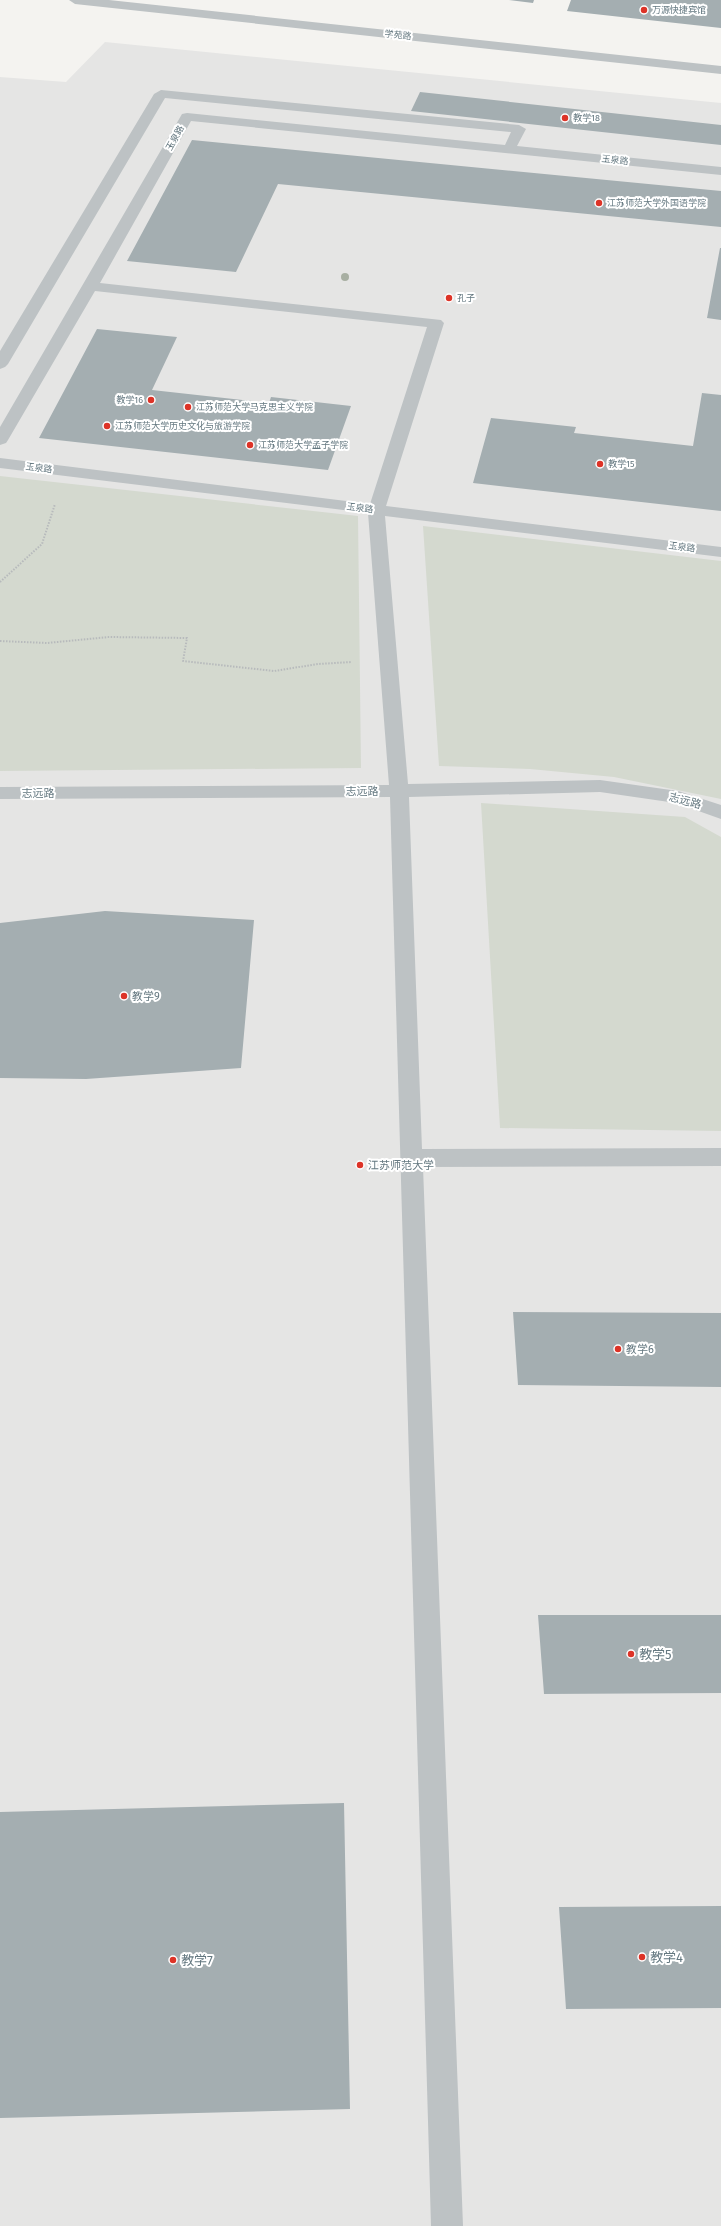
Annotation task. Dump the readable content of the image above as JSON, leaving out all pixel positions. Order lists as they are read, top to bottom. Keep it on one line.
{"streets":{"street":["学苑路","玉泉路","志远路"]},"places":["万源快捷宾馆","教学18","江苏师范大学外国语学院","孔子","教学16","江苏师范大学马克思主义学院","江苏师范大学历史文化与旅游学院","江苏师范大学孟子学院","教学15","教学9","江苏师范大学","教学6","教学5","教学4","教学7"]}
